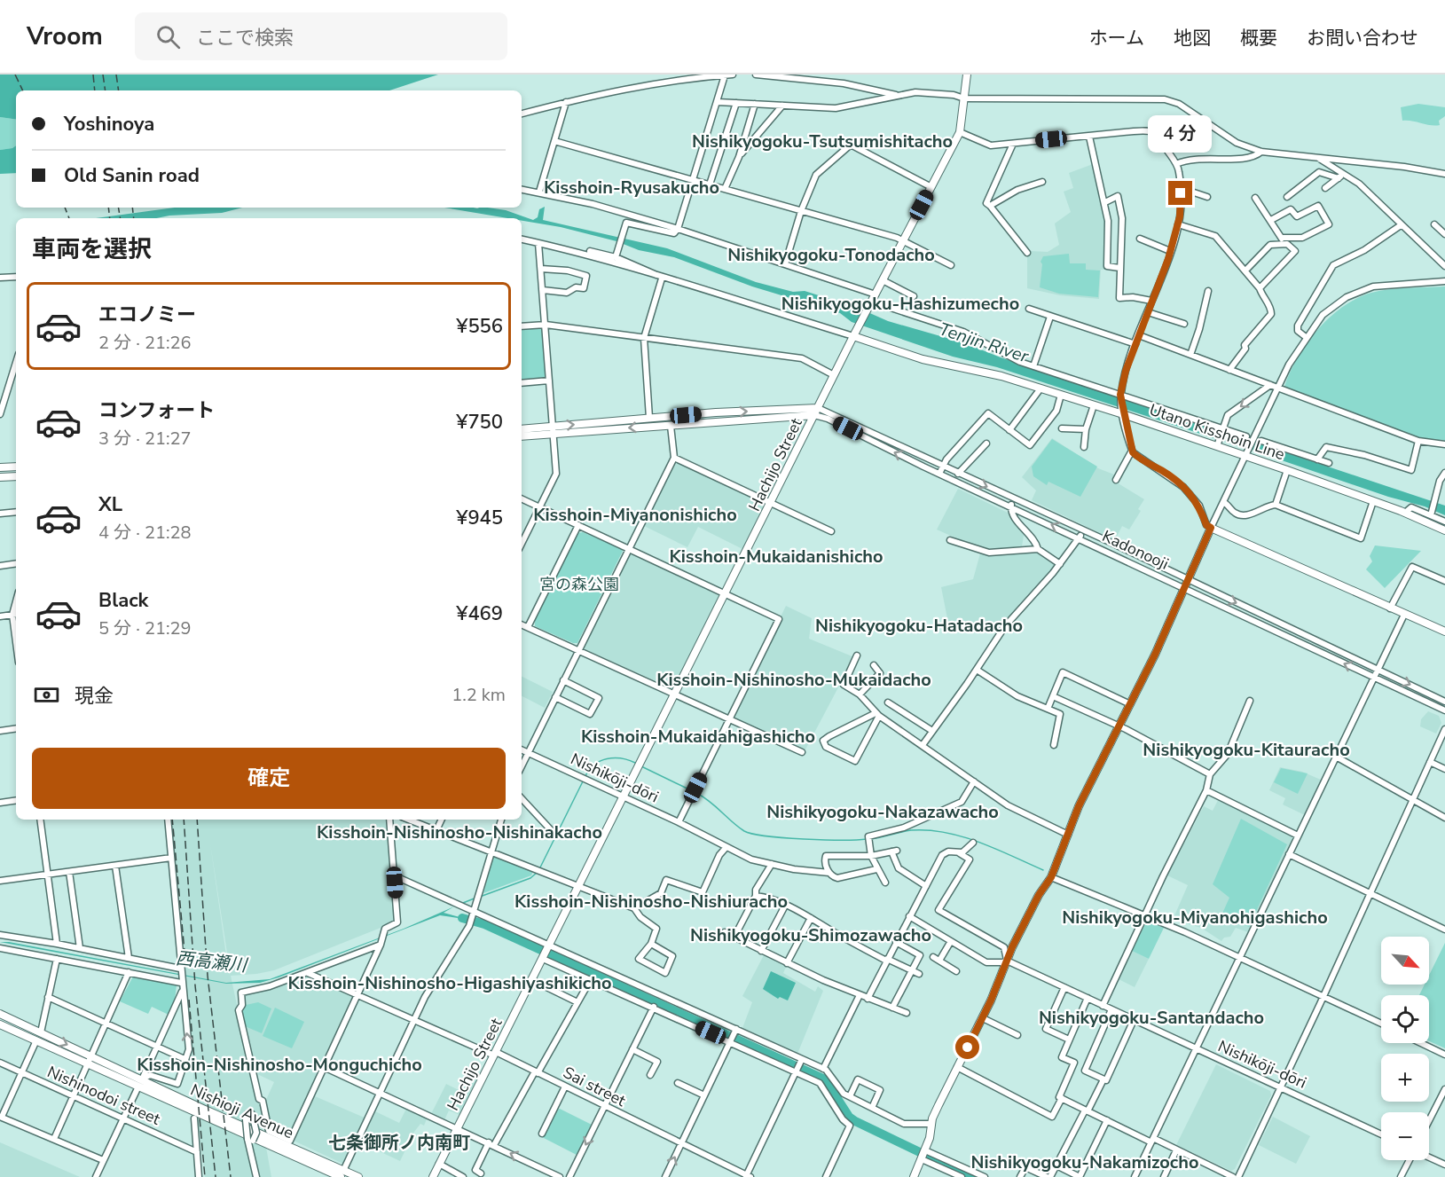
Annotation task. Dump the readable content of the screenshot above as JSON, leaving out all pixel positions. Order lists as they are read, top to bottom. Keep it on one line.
{"streets":{"main road":["Utano Kisshoin Line","Hachijo Street","Nishioji Avenue"],"street":["Kadonooji","Nishikōji-dōri","Sai street","Nishinodoi street"]},"crossings":[["Utano Kisshoin Line","Hachijo Street"],["Hachijo Street","Kadonooji"],["Hachijo Street","Nishikōji-dōri"],["Hachijo Street","Sai street"]],"districts":["Nishikyogoku-Tsutsumishitacho","Kisshoin-Ryusakucho","Nishikyogoku-Tonodacho","Nishikyogoku-Hashizumecho","Kisshoin-Miyanonishicho","Kisshoin-Mukaidanishicho","Nishikyogoku-Hatadacho","Kisshoin-Nishinosho-Mukaidacho","Kisshoin-Mukaidahigashicho","Nishikyogoku-Kitauracho","Nishikyogoku-Nakazawacho","Kisshoin-Nishinosho-Nishinakacho","Kisshoin-Nishinosho-Nishiuracho","Nishikyogoku-Miyanohigashicho","Nishikyogoku-Shimozawacho","Kisshoin-Nishinosho-Higashiyashikicho","Nishikyogoku-Santandacho","Kisshoin-Nishinosho-Monguchicho","七条御所ノ内南町","Nishikyogoku-Nakamizocho"],"water":["Tenjin River","西高瀬川"],"parks":["宮の森公園"],"north":"bottom right","page":{"header":"Vroom","search":"ここで検索","nav":["ホーム","地図","概要","お問い合わせ"],"banner":["Yoshinoya","Old Sanin road"],"bubble":"4 分","heading":"車両を選択","list":[{"name":"エコノミー","note":"2 分 · 21:26","value":"¥556"},{"name":"コンフォート","note":"3 分 · 21:27","value":"¥750"},{"name":"XL","note":"4 分 · 21:28","value":"¥945"},{"name":"Black","note":"5 分 · 21:29","value":"¥469"}],"pay":["現金","1.2 km"],"buttons":"確定","map_buttons":["+","−"]}}
